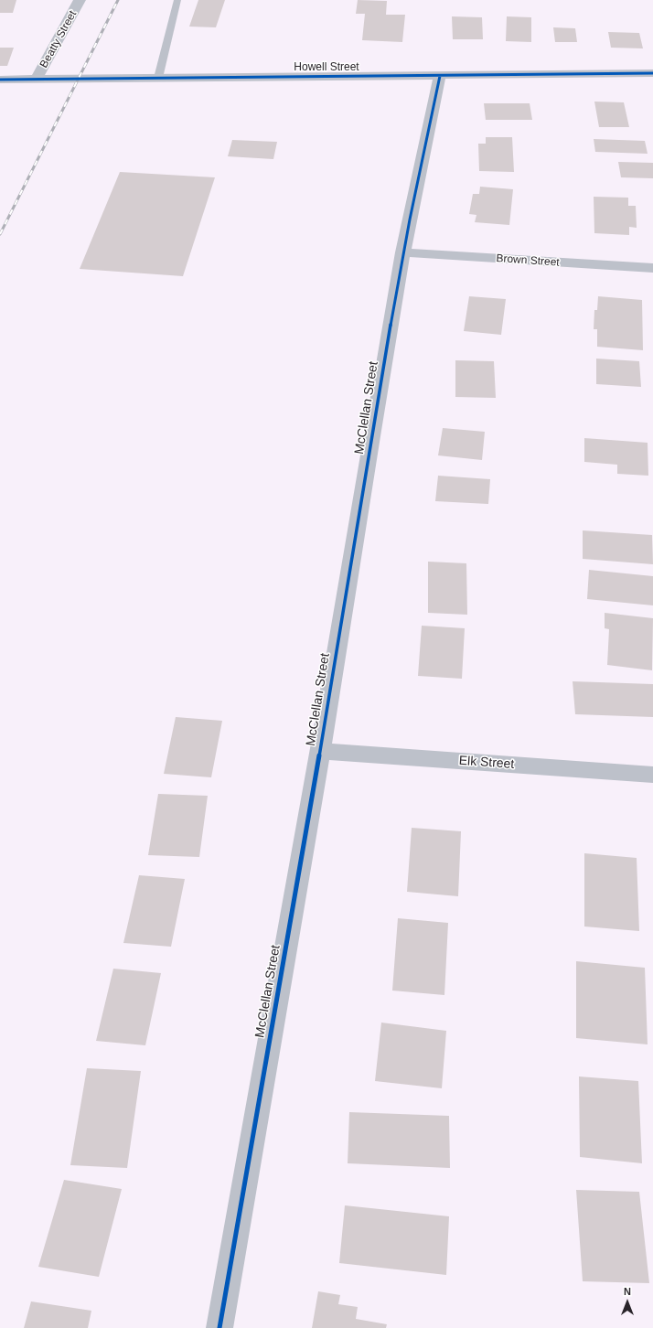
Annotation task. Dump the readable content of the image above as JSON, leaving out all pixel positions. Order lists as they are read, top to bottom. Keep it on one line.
{"streets":{"street":["Beatty Street","Howell Street","Brown Street","McClellan Street","Elk Street"]},"crossings":[["Beatty Street","Howell Street"],["Howell Street","McClellan Street"],["Brown Street","McClellan Street"],["McClellan Street","Elk Street"]],"north":"top"}
